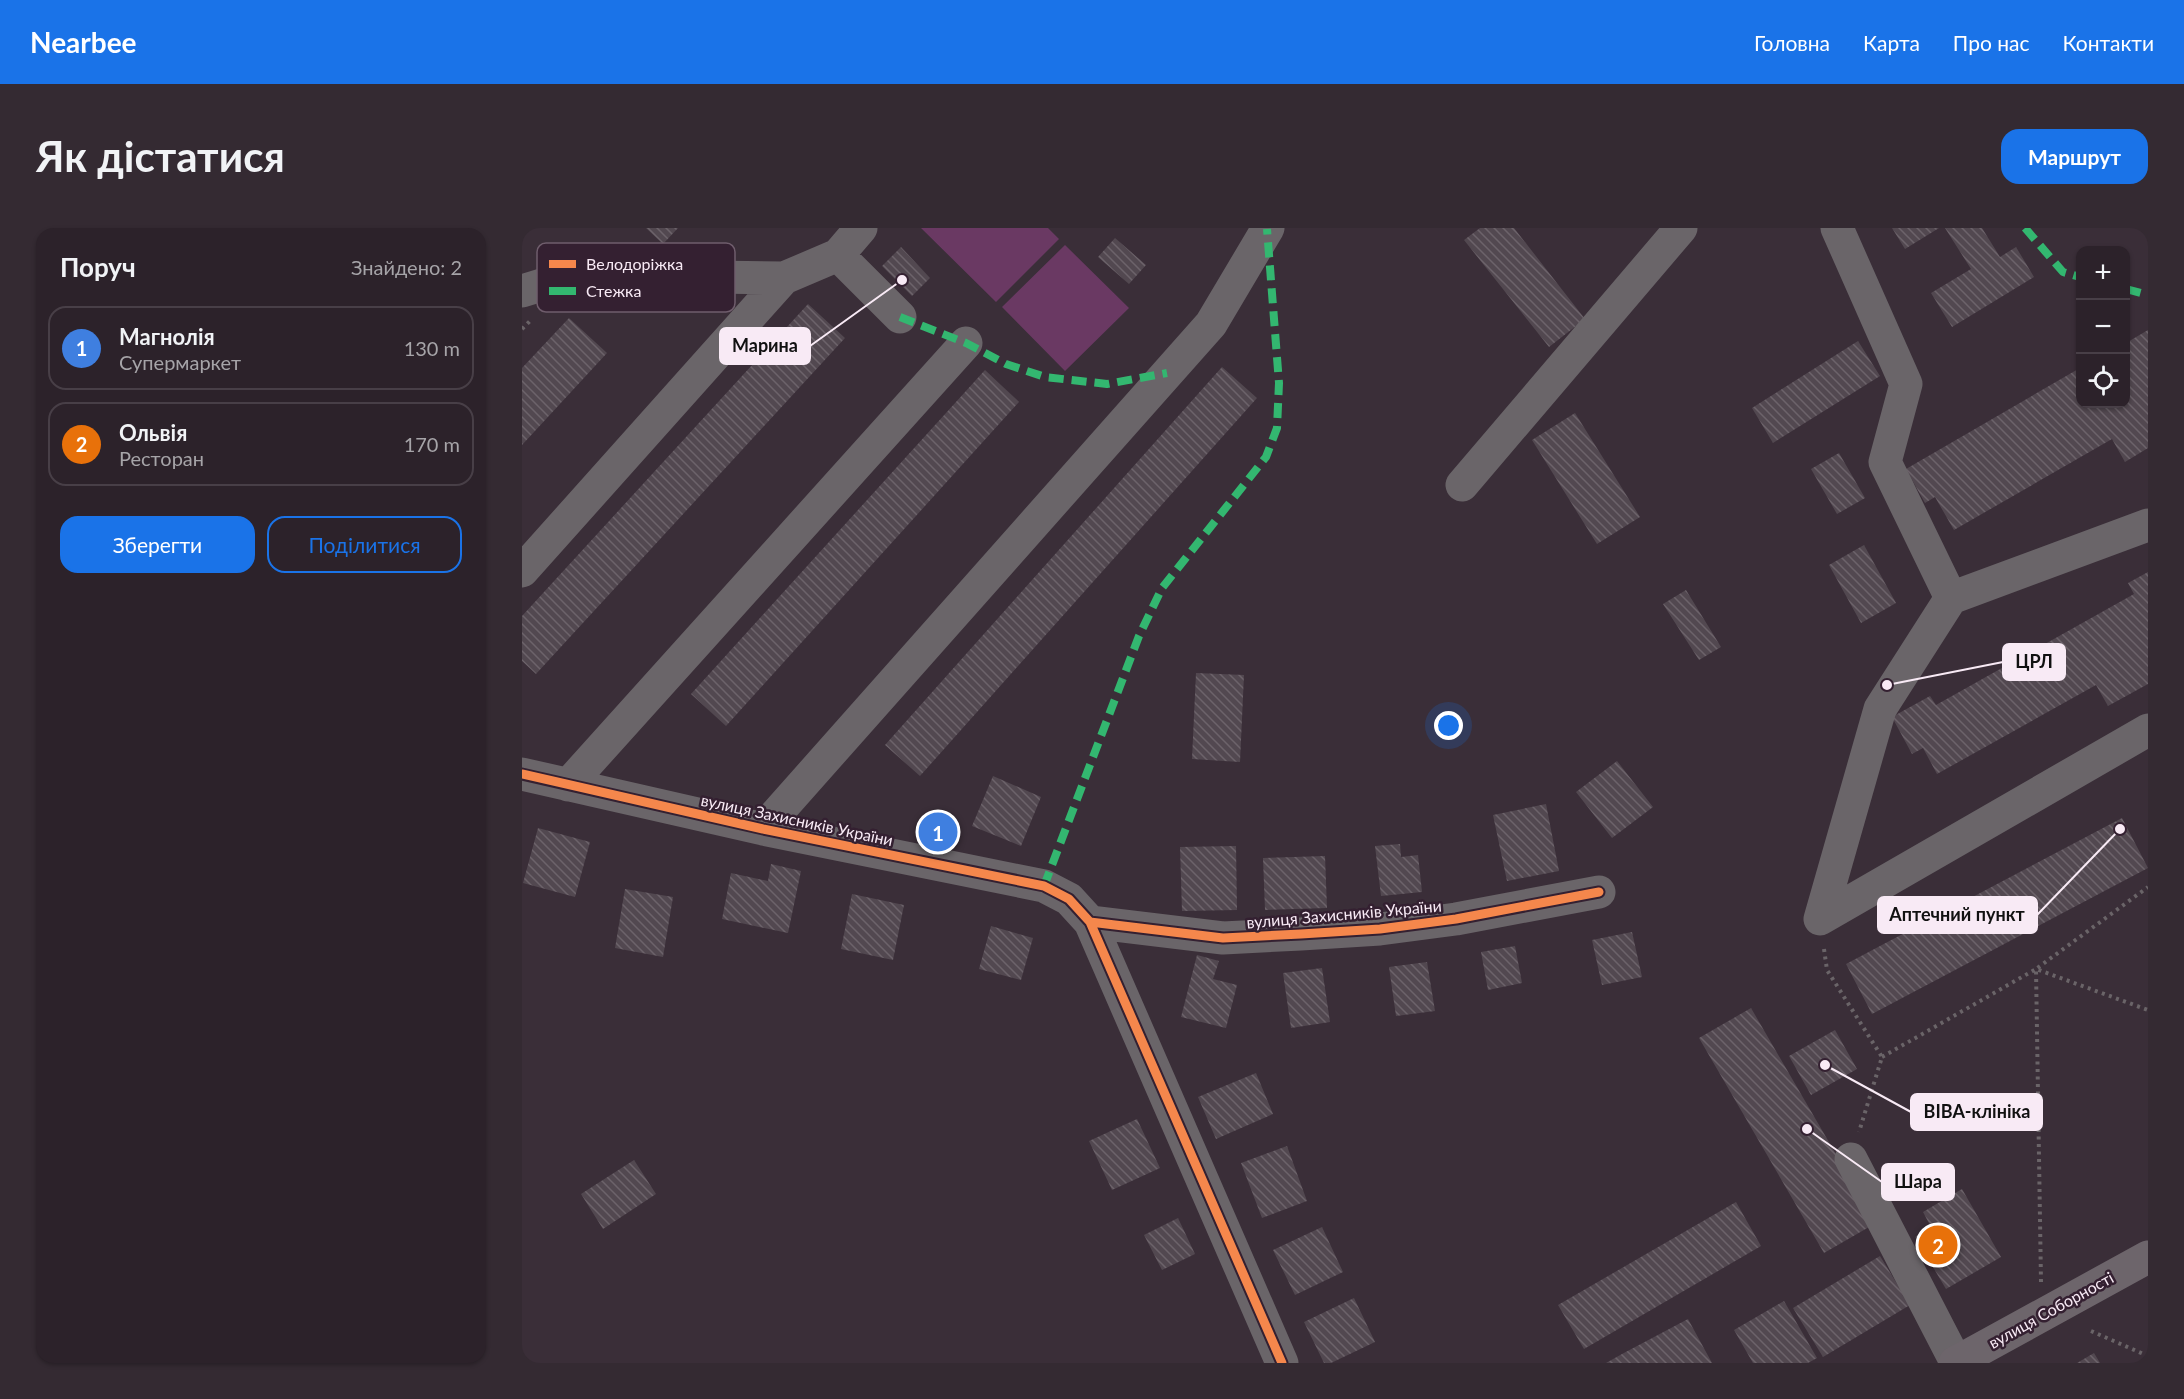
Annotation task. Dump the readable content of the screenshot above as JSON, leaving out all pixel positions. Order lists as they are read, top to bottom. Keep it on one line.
{"streets":{"main road":["вулиця Соборності"],"street":["вулиця Захисників України"]},"places":["Марина","ЦРЛ","Аптечний пункт","ВІВА-клініка","Шара"],"legend":["Велодоріжка","Стежка"],"page":{"header":"Nearbee","nav":["Головна","Карта","Про нас","Контакти"],"buttons":["Маршрут",["Зберегти","Поділитися"]],"title":"Як дістатися","heading":["Поруч","Знайдено: 2"],"map_buttons":["+","−"],"list":[{"mark":"1","name":"Магнолія","note":"Супермаркет","value":"130 m"},{"mark":"2","name":"Ольвія","note":"Ресторан","value":"170 m"}],"pins":["1","2"]}}
